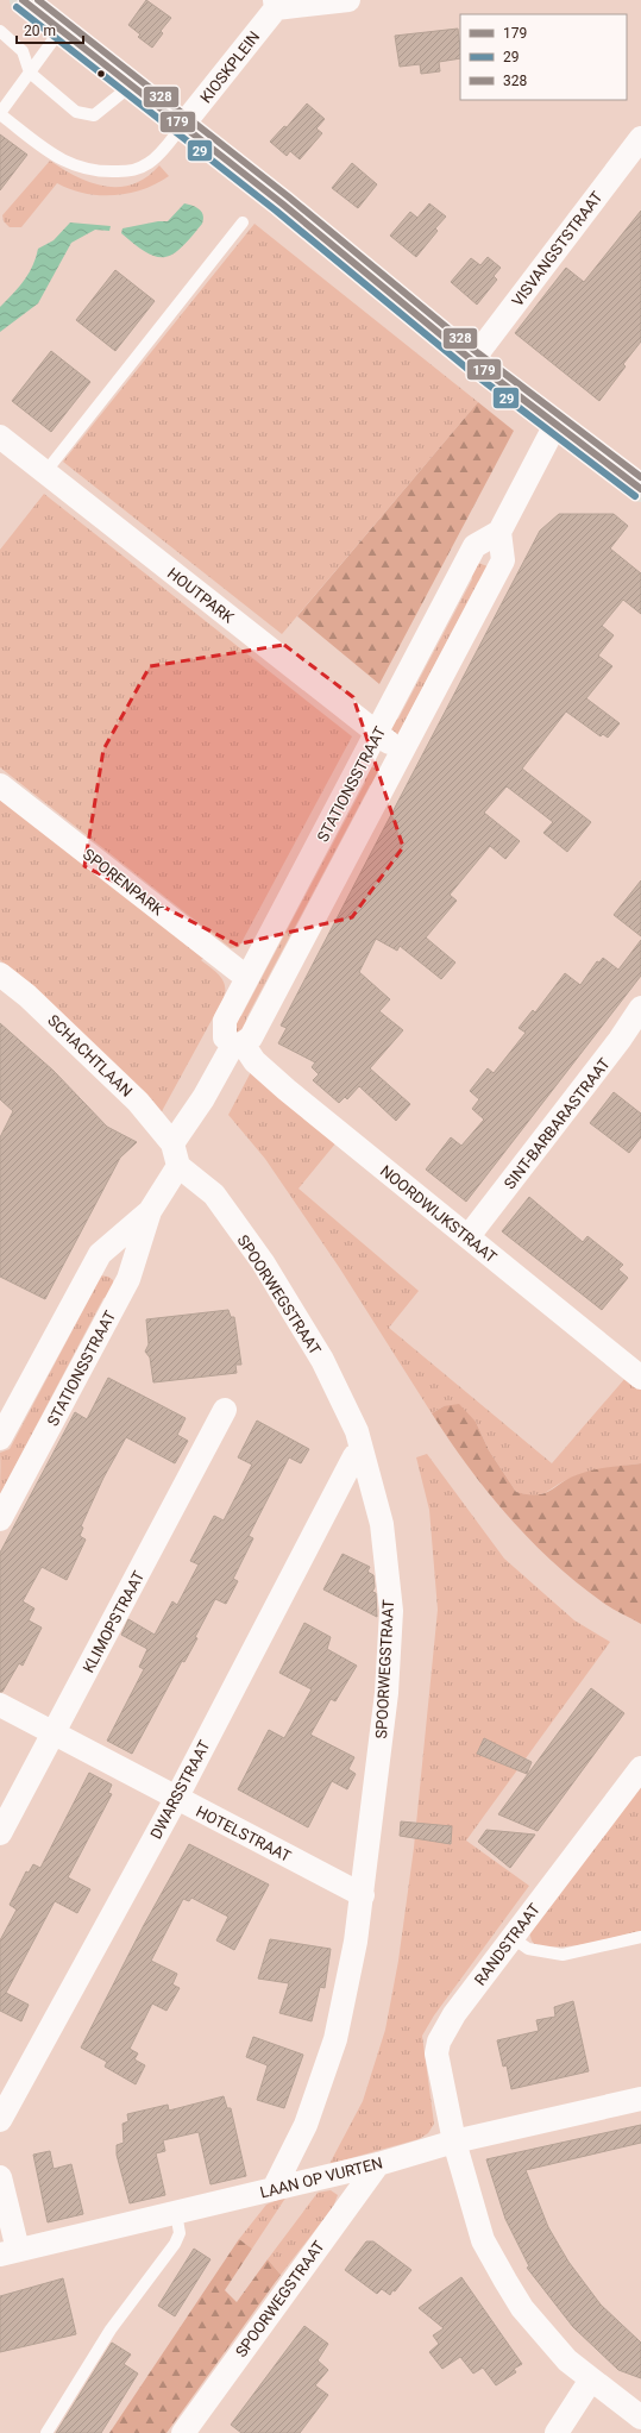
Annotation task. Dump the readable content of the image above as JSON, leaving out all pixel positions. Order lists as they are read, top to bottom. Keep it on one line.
{"streets":{"street":["KIOSKPLEIN","VISVANGSTSTRAAT","HOUTPARK","STATIONSSTRAAT","SPORENPARK","SCHACHTLAAN","SINT-BARBARASTRAAT","NOORDWIJKSTRAAT","SPOORWEGSTRAAT","KLIMOPSTRAAT","DWARSSTRAAT","HOTELSTRAAT","RANDSTRAAT","LAAN OP VURTEN"]},"crossings":[["HOUTPARK","STATIONSSTRAAT"],["STATIONSSTRAAT","SPORENPARK"],["STATIONSSTRAAT","SCHACHTLAAN"],["STATIONSSTRAAT","NOORDWIJKSTRAAT"],["STATIONSSTRAAT","SPOORWEGSTRAAT"],["SINT-BARBARASTRAAT","NOORDWIJKSTRAAT"],["SPOORWEGSTRAAT","HOTELSTRAAT"],["SPOORWEGSTRAAT","LAAN OP VURTEN"],["KLIMOPSTRAAT","HOTELSTRAAT"],["DWARSSTRAAT","HOTELSTRAAT"],["RANDSTRAAT","LAAN OP VURTEN"]],"lines":["transit line 179","transit line 328","transit line 29"],"legend":["179","29","328"],"scale_bar":"20 m"}
